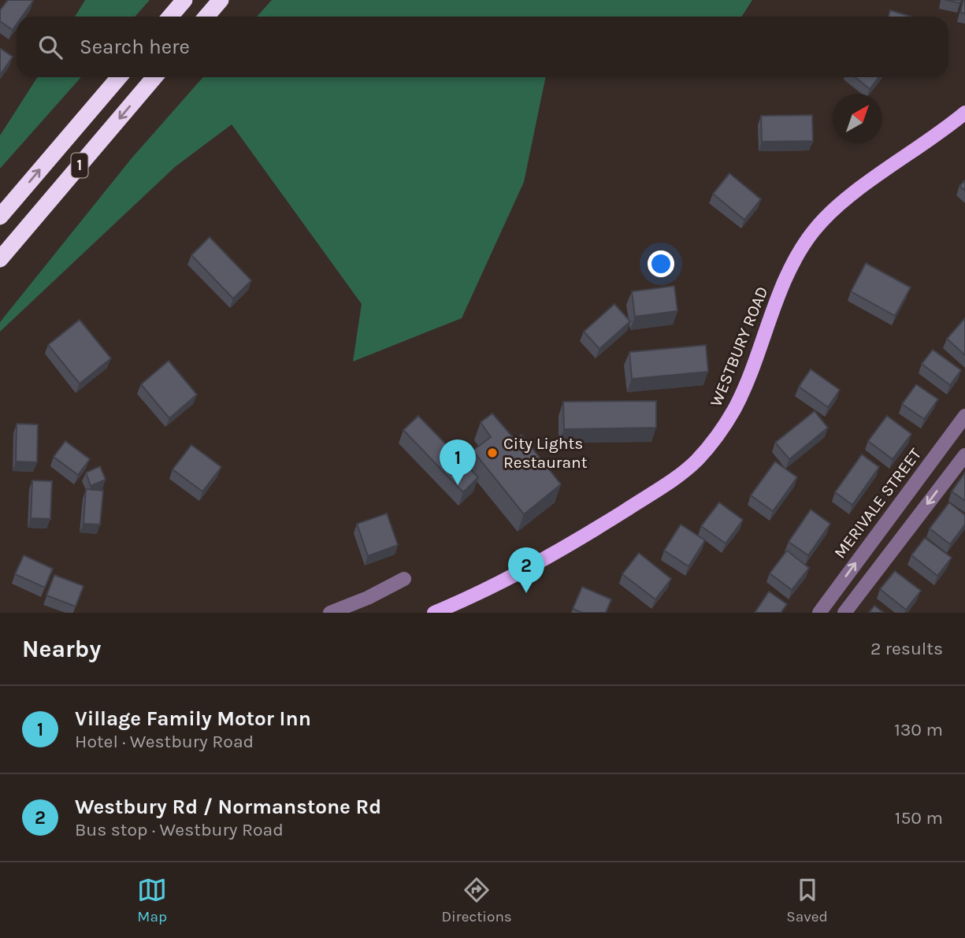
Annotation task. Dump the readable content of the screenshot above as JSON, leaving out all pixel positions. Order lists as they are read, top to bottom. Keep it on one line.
{"streets":{"highway":["1"],"main road":["WESTBURY ROAD"],"street":["MERIVALE STREET"]},"places":["City Lights Restaurant"],"north":"top right","page":{"search":"Search here","pins":["1","2"],"heading":["Nearby","2 results"],"list":[{"mark":"1","name":"Village Family Motor Inn","note":"Hotel · Westbury Road","value":"130 m"},{"mark":"2","name":"Westbury Rd / Normanstone Rd","note":"Bus stop · Westbury Road","value":"150 m"}],"nav":["Map","Directions","Saved"]}}
